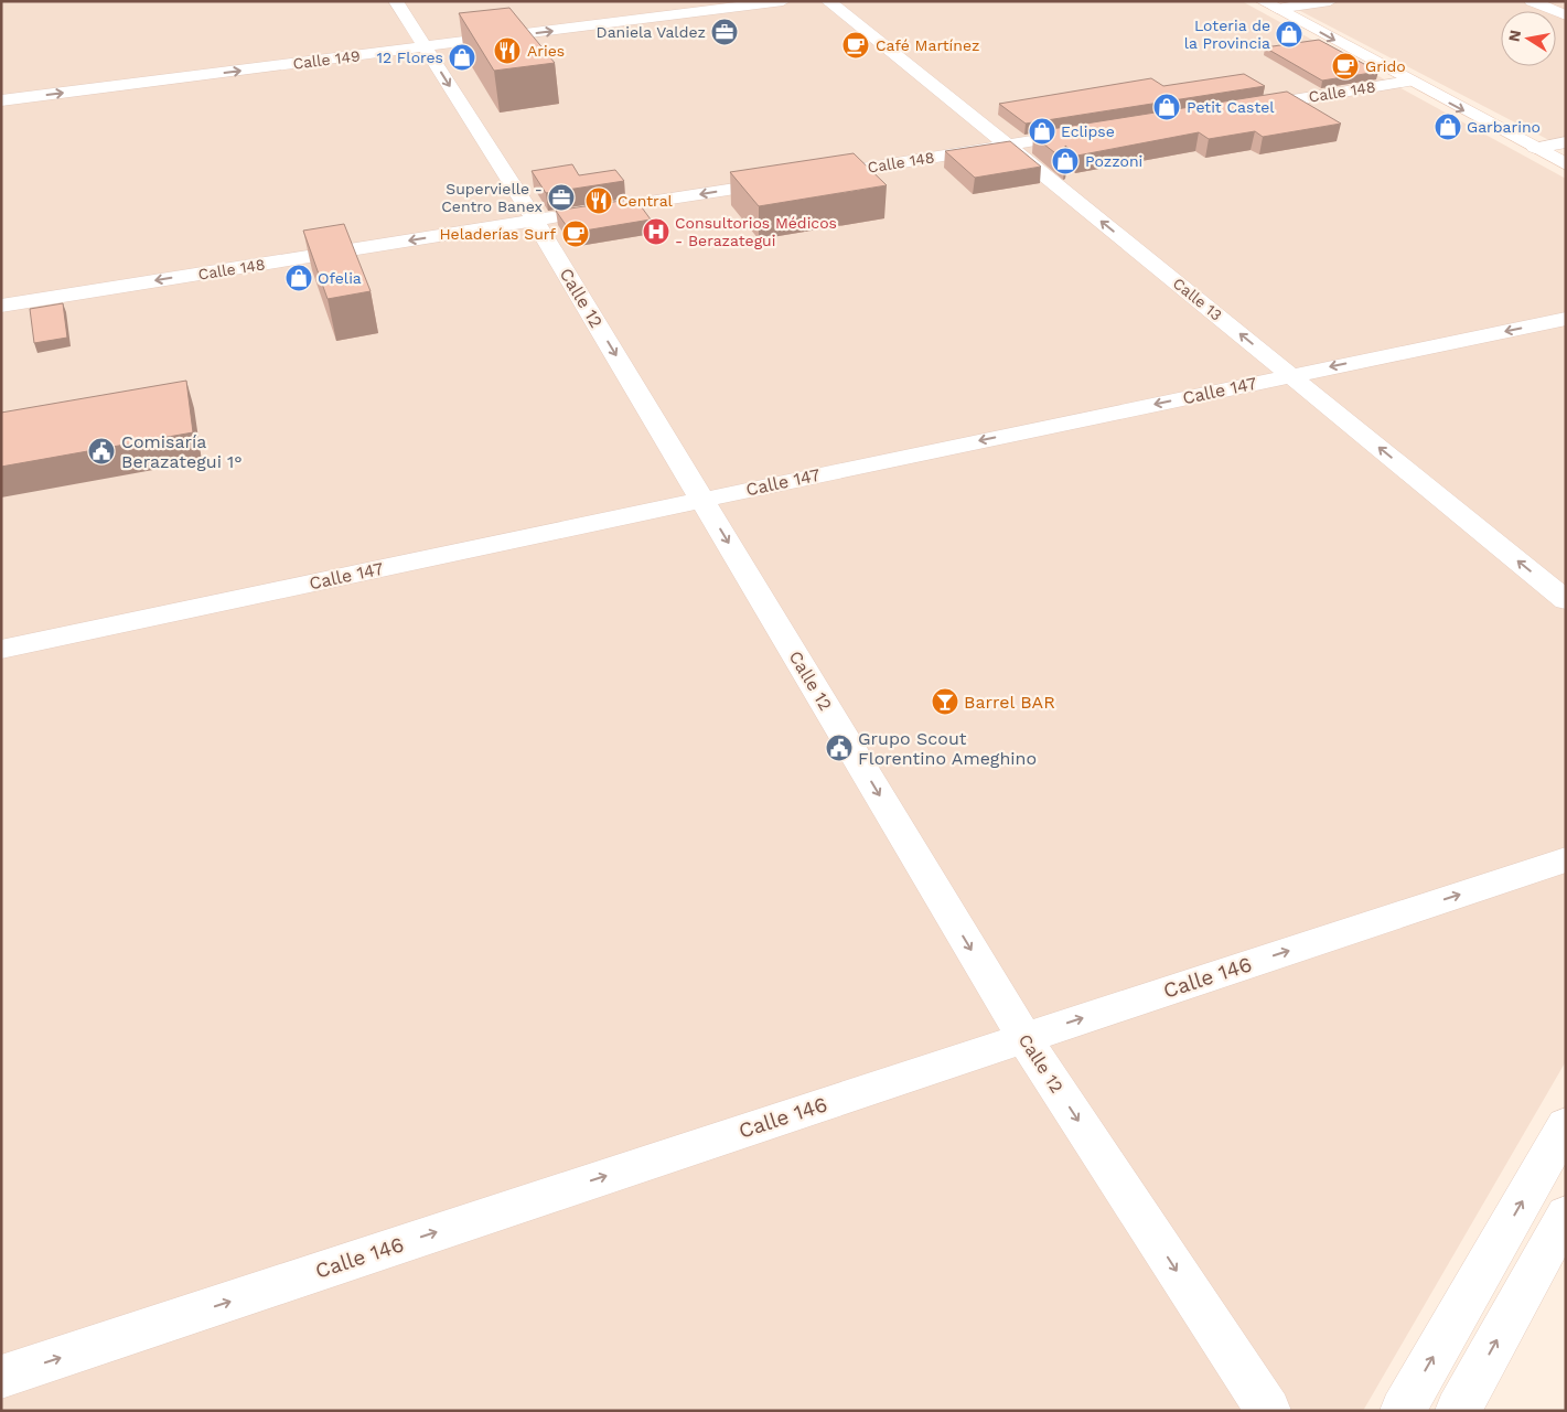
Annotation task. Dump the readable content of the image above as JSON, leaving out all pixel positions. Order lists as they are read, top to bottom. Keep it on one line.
{"streets":{"street":["Calle 149","Calle 148","Calle 12","Calle 13","Calle 147","Calle 146"]},"crossings":[["Calle 149","Calle 12"],["Calle 148","Calle 12"],["Calle 148","Calle 13"],["Calle 12","Calle 147"],["Calle 12","Calle 146"],["Calle 13","Calle 147"]],"one_way":["Calle 149","Calle 148","Calle 12","Calle 13","Calle 147","Calle 146"],"places":{"office":["Daniela Valdez","Supervielle - Centro Banex"],"shop":["Loteria de la Provincia","12 Flores","Petit Castel","Garbarino","Eclipse","Pozzoni","Ofelia"],"cafe":["Café Martínez","Grido","Heladerías Surf"],"restaurant":["Aries","Central"],"hospital":["Consultorios Médicos - Berazategui"],"public building":["Comisaría Berazategui 1°","Grupo Scout Florentino Ameghino"],"bar":["Barrel BAR"]},"north":"left"}
